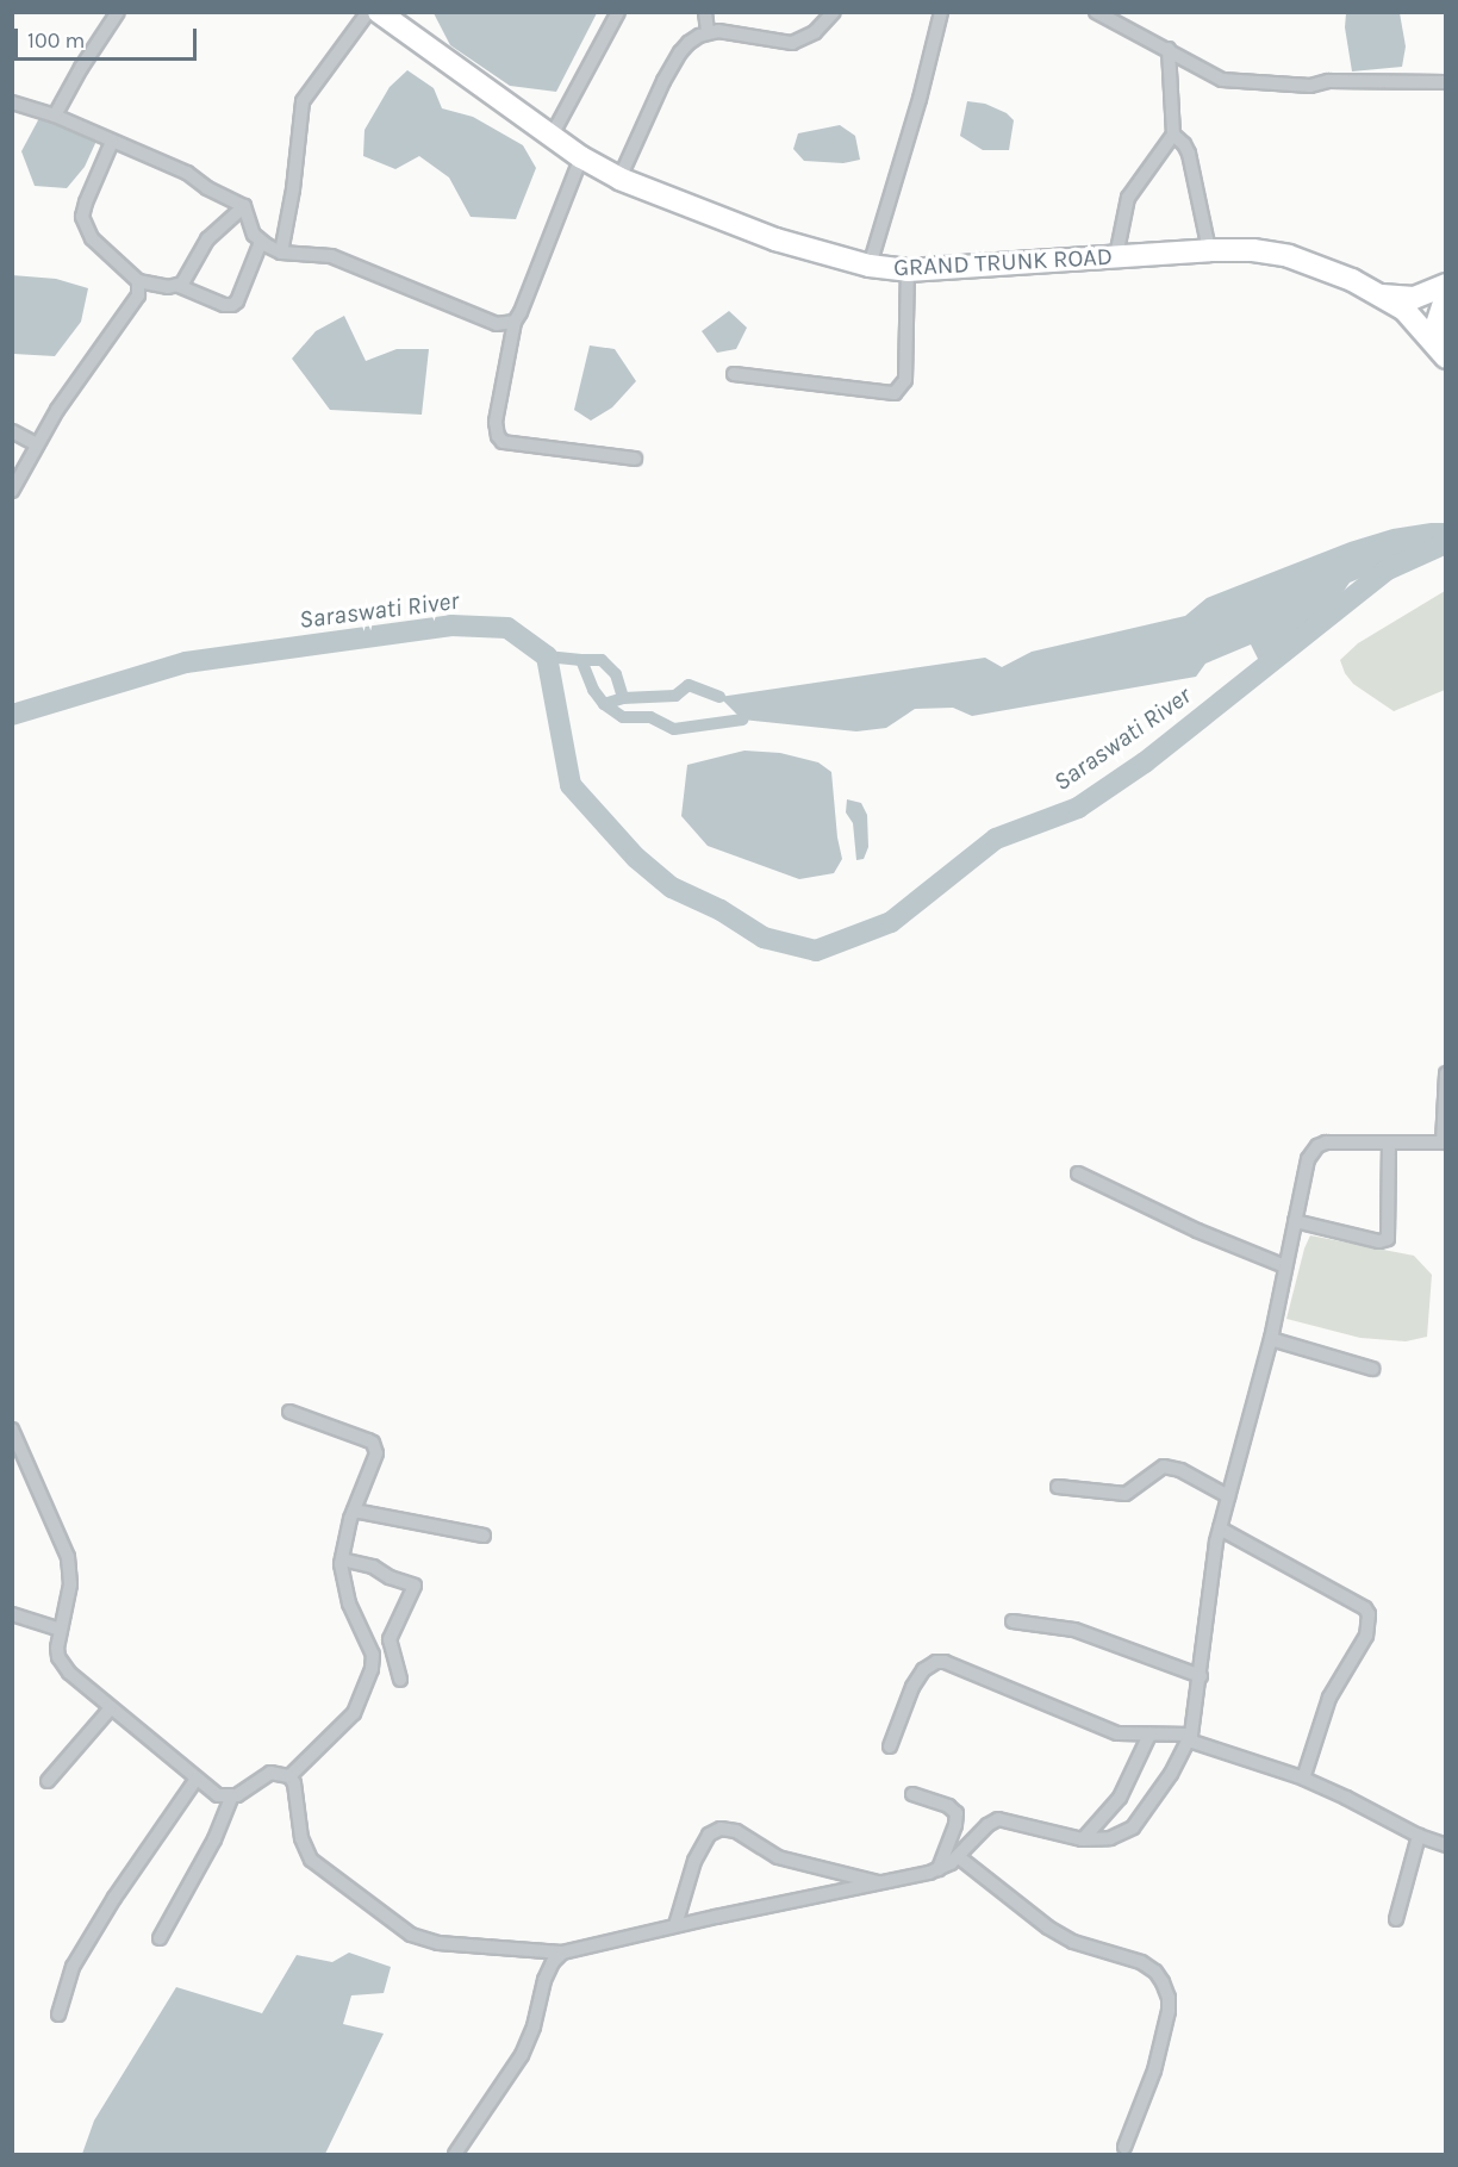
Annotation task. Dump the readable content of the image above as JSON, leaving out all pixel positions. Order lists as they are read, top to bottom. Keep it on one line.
{"streets":{"main road":["GRAND TRUNK ROAD"]},"water":["Saraswati River"],"scale_bar":"100 m"}
